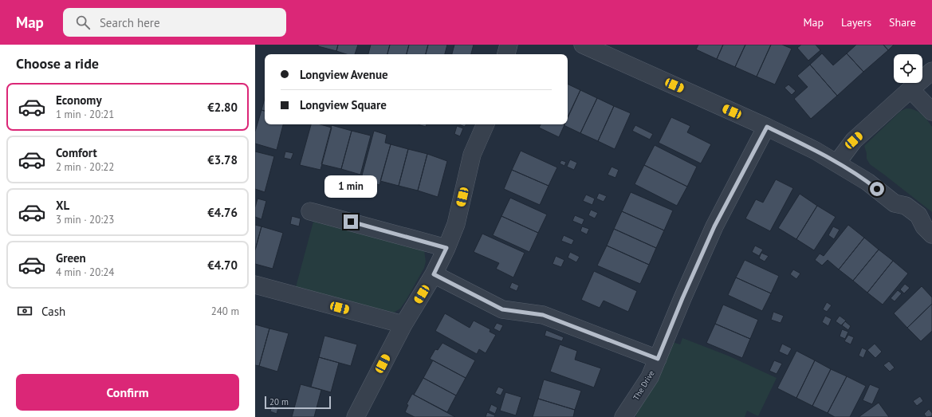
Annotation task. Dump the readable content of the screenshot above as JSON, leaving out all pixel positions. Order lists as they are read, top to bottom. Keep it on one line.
{"streets":{"street":["The Drive"]},"scale_bar":"20 m","page":{"header":"Map","search":"Search here","nav":["Map","Layers","Share"],"heading":"Choose a ride","banner":["Longview Avenue","Longview Square"],"list":[{"name":"Economy","note":"1 min · 20:21","value":"€2.80"},{"name":"Comfort","note":"2 min · 20:22","value":"€3.78"},{"name":"XL","note":"3 min · 20:23","value":"€4.76"},{"name":"Green","note":"4 min · 20:24","value":"€4.70"}],"bubble":"1 min","pay":["Cash","240 m"],"buttons":"Confirm","scale":"20 m"}}
